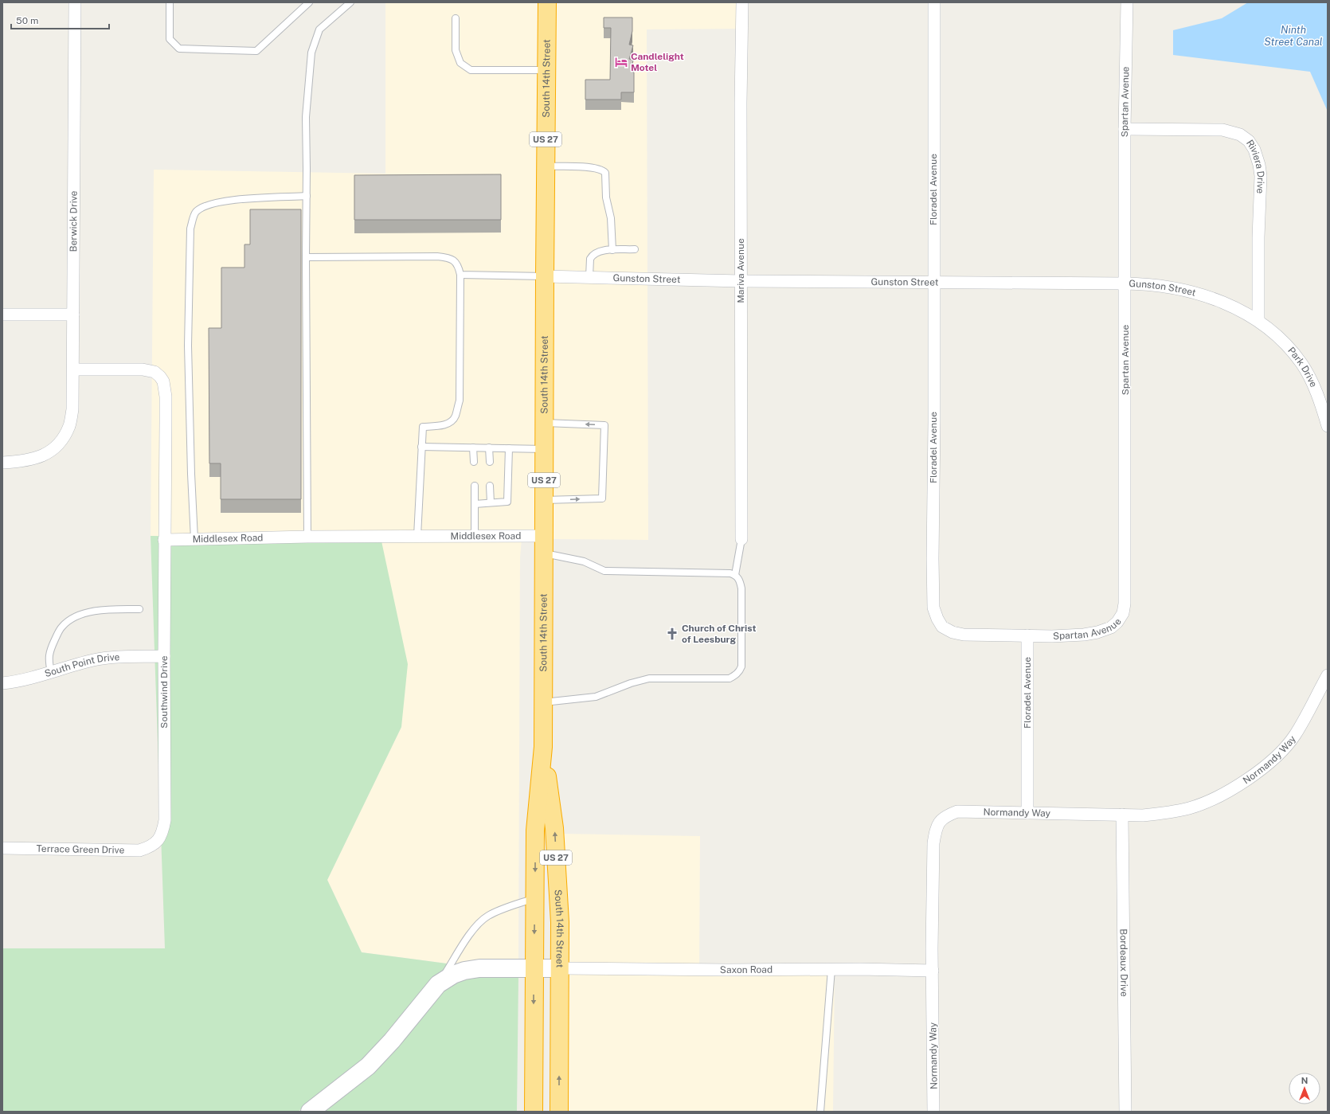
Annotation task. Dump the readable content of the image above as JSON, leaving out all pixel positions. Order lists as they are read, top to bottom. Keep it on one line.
{"streets":{"highway":["South 14th Street","US 27"],"street":["Spartan Avenue","Riviera Drive","Floradel Avenue","Berwick Drive","Mariva Avenue","Gunston Street","Park Drive","Middlesex Road","South Point Drive","Southwind Drive","Normandy Way","Terrace Green Drive","Bordeaux Drive","Saxon Road"]},"crossings":[["South 14th Street","Gunston Street"],["South 14th Street","Middlesex Road"],["South 14th Street","Saxon Road"],["Spartan Avenue","Riviera Drive"],["Spartan Avenue","Floradel Avenue"],["Spartan Avenue","Gunston Street"],["Riviera Drive","Gunston Street"],["Riviera Drive","Park Drive"],["Floradel Avenue","Gunston Street"],["Floradel Avenue","Normandy Way"],["Mariva Avenue","Gunston Street"],["Gunston Street","Park Drive"],["Middlesex Road","Southwind Drive"],["South Point Drive","Southwind Drive"],["Southwind Drive","Terrace Green Drive"],["Normandy Way","Bordeaux Drive"],["Normandy Way","Saxon Road"]],"water":["Ninth Street Canal"],"places":{"hotel":["Candlelight Motel"],"church":["Church of Christ of Leesburg"]},"scale_bar":"50 m","north":"top"}
